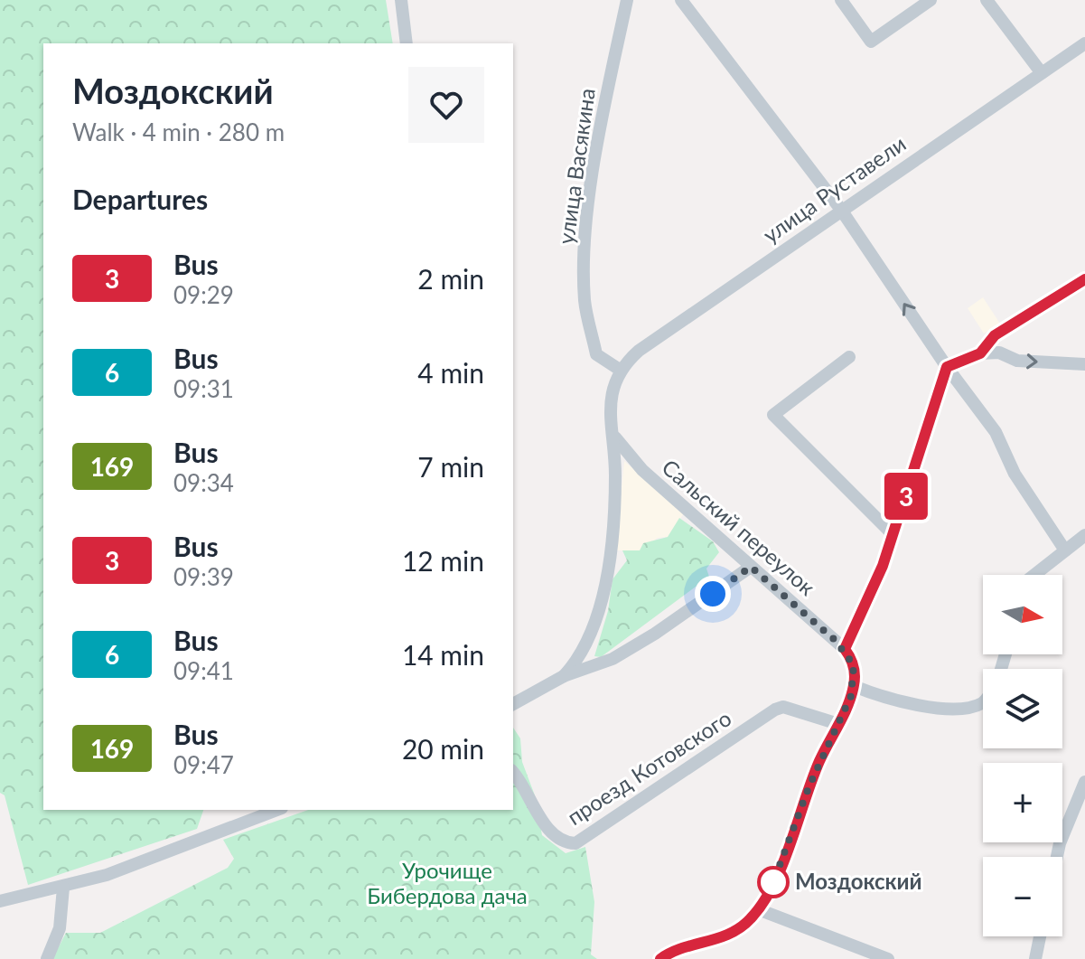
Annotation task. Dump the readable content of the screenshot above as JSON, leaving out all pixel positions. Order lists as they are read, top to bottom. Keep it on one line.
{"streets":{"street":["улица Васякина","улица Руставели","Сальский переулок","проезд Котовского"]},"crossings":[["улица Васякина","улица Руставели"]],"parks":["Урочище Бибердова дача"],"places":["Моздокский"],"lines":["bus line 3"],"north":"right","page":{"on_map":"3","heading":[["Моздокский","Walk · 4 min · 280 m"],"Departures"],"list":[{"mark":"3","name":"Bus","note":"09:29","value":"2 min"},{"mark":"6","name":"Bus","note":"09:31","value":"4 min"},{"mark":"169","name":"Bus","note":"09:34","value":"7 min"},{"mark":"3","name":"Bus","note":"09:39","value":"12 min"},{"mark":"6","name":"Bus","note":"09:41","value":"14 min"},{"mark":"169","name":"Bus","note":"09:47","value":"20 min"}],"map_buttons":["+","−"]}}
